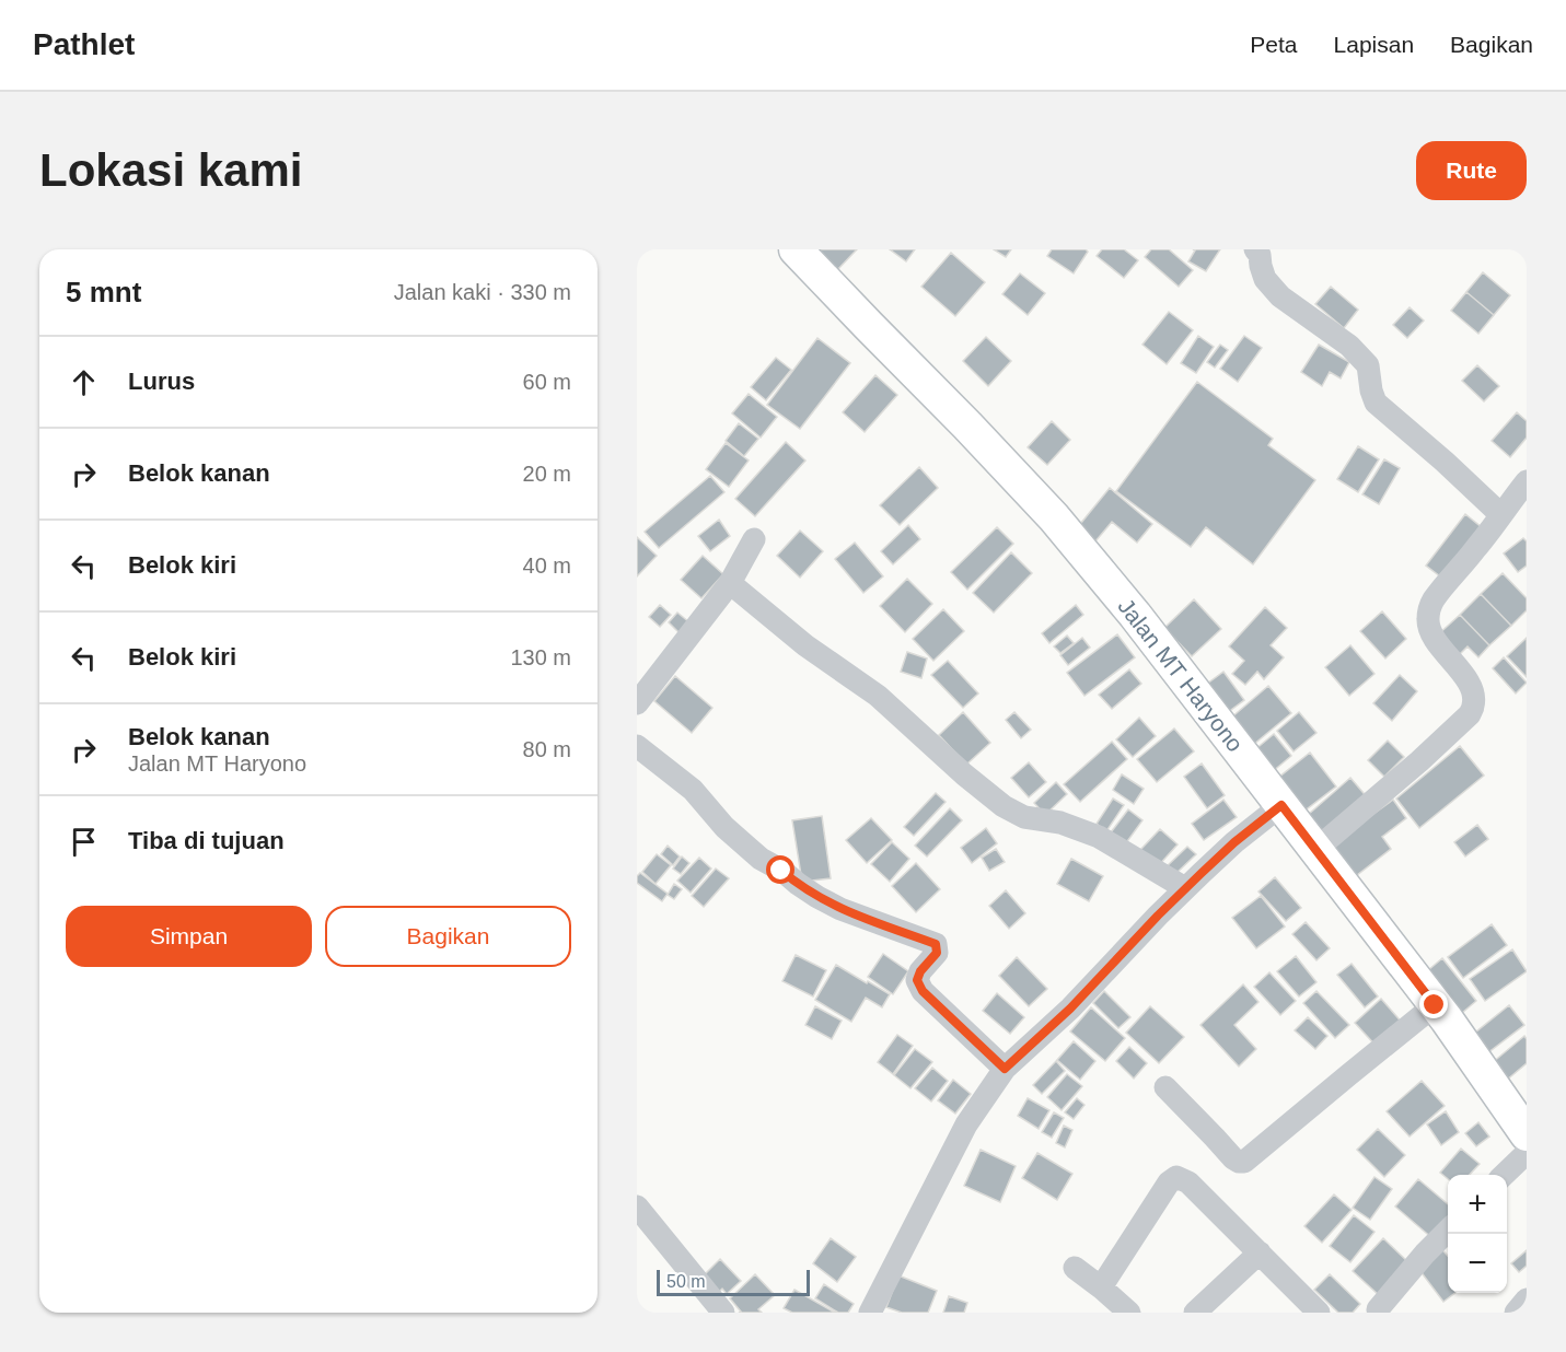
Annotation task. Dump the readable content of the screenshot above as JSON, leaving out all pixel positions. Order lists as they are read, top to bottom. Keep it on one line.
{"streets":{"main road":["Jalan MT Haryono"]},"scale_bar":"50 m","page":{"header":"Pathlet","nav":["Peta","Lapisan","Bagikan"],"buttons":["Rute",["Simpan","Bagikan"]],"title":"Lokasi kami","heading":["5 mnt","Jalan kaki · 330 m"],"list":[["Lurus","60 m"],["Belok kanan","20 m"],["Belok kiri","40 m"],["Belok kiri","130 m"],["Belok kanan","Jalan MT Haryono","80 m"],"Tiba di tujuan"],"map_buttons":["+","−"],"scale":"50 m"}}
